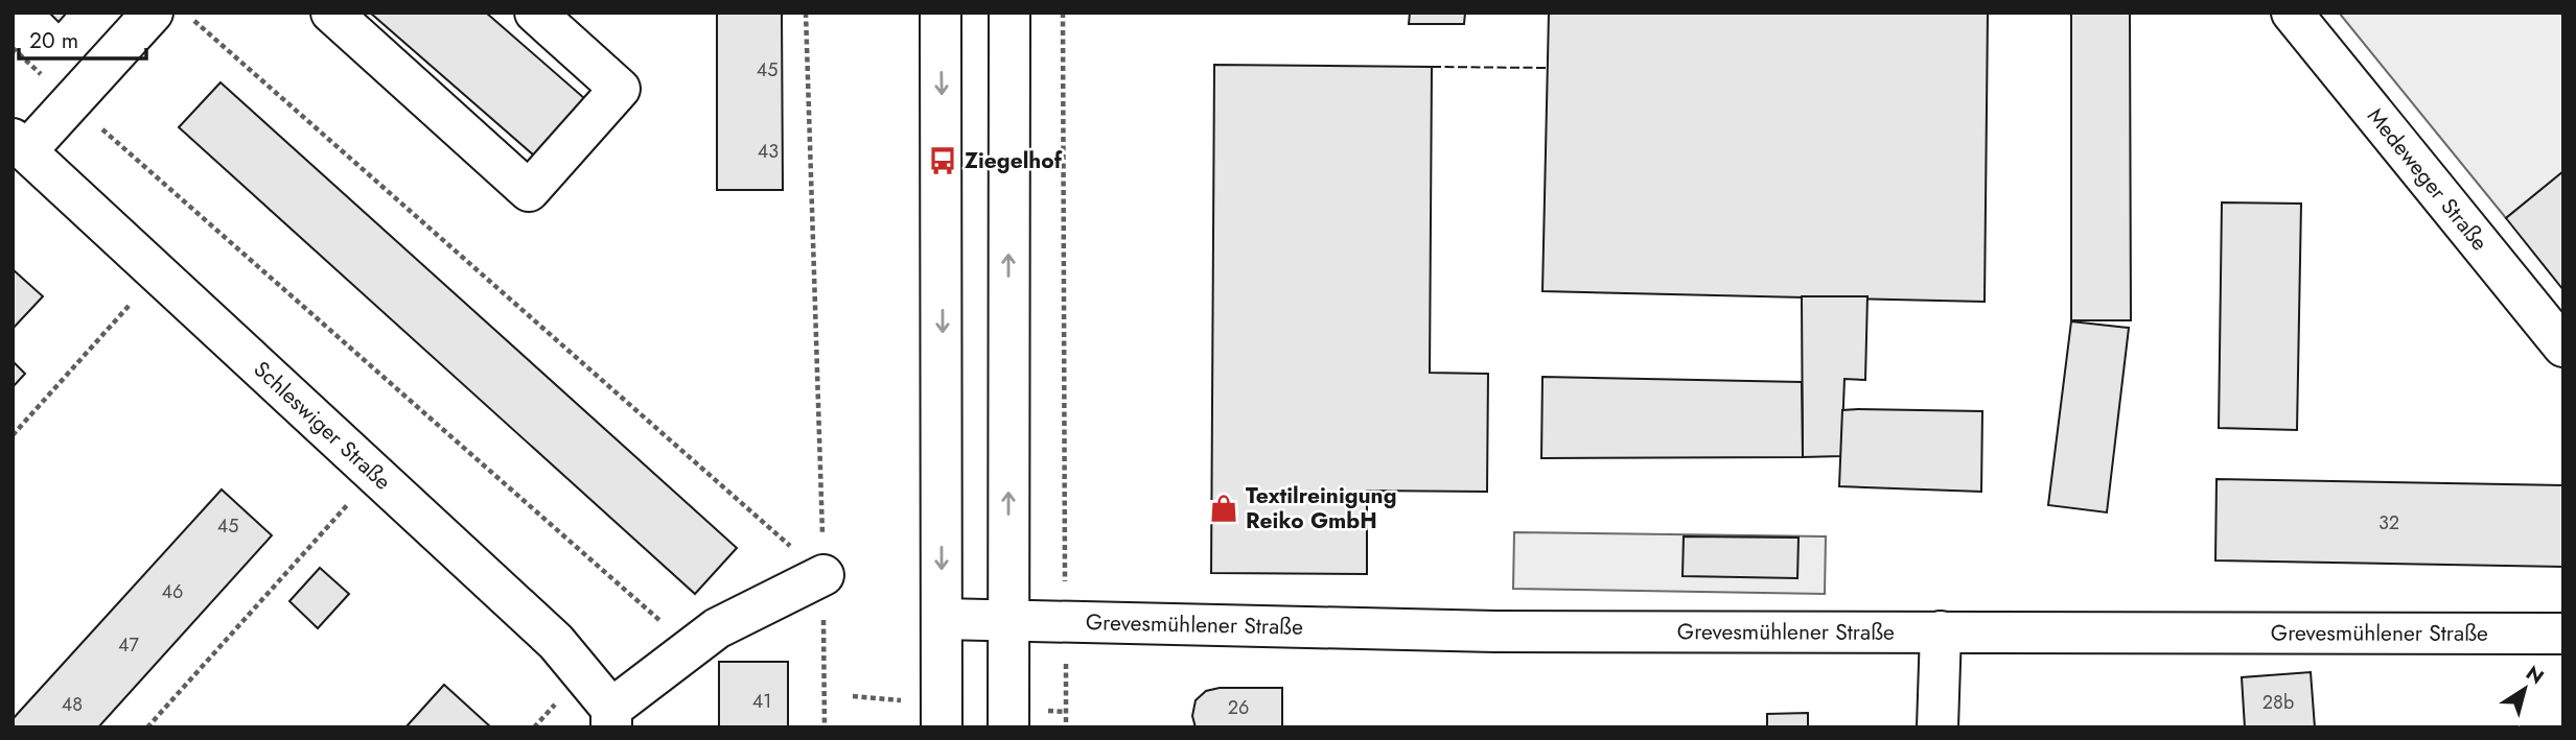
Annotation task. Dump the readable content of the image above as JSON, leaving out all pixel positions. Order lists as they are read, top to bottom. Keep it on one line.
{"streets":{"street":["Medeweger Straße","Schleswiger Straße","Grevesmühlener Straße"]},"places":{"bus stop":["Ziegelhof"],"shop":["Textilreinigung Reiko GmbH"]},"house_numbers":["45","43","32","45","46","47","41","28b","48","26"],"scale_bar":"20 m","north":"top right"}
